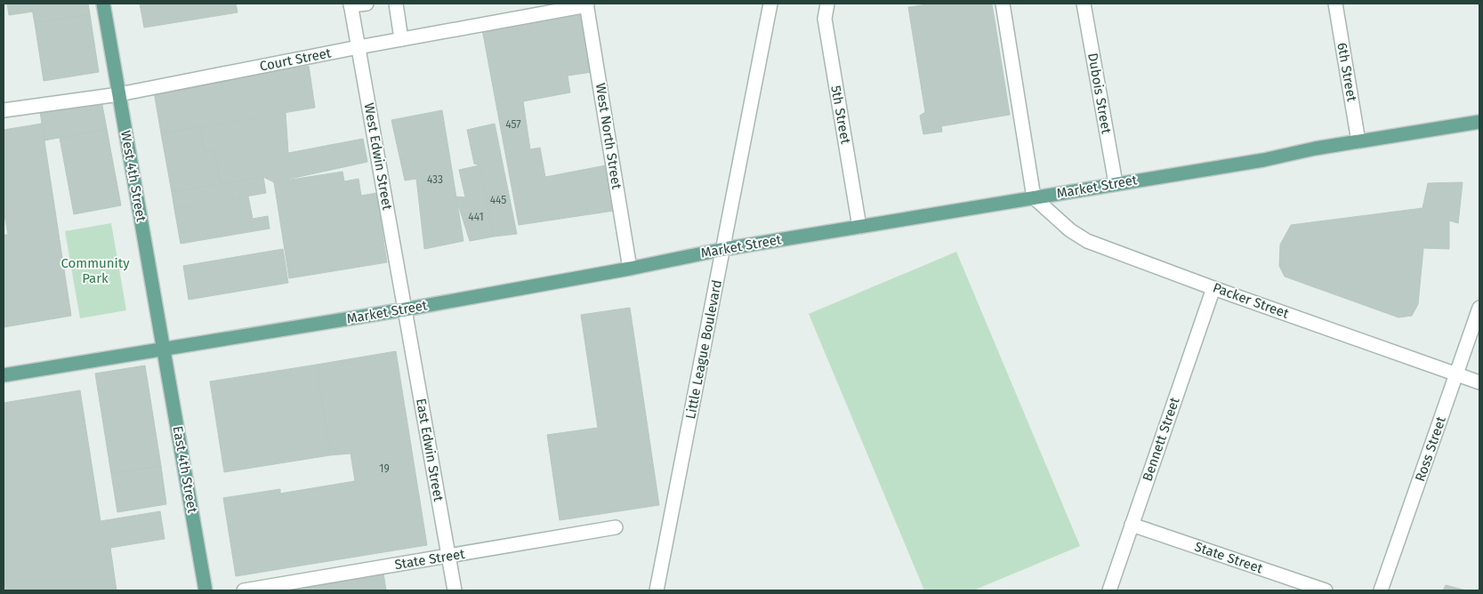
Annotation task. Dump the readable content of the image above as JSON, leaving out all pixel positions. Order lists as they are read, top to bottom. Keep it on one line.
{"streets":{"main road":["West 4th Street","Market Street","East 4th Street"],"street":["Court Street","6th Street","Dubois Street","5th Street","West North Street","West Edwin Street","Packer Street","Little League Boulevard","Bennett Street","Ross Street","East Edwin Street","State Street"]},"crossings":[["Court Street","West North Street"],["Court Street","West Edwin Street"],["Court Street","West 4th Street"],["6th Street","Market Street"],["Dubois Street","Market Street"],["5th Street","Market Street"],["West North Street","Market Street"],["West Edwin Street","Market Street"],["West Edwin Street","East Edwin Street"],["West 4th Street","Market Street"],["West 4th Street","East 4th Street"],["Market Street","Packer Street"],["Market Street","Little League Boulevard"],["Market Street","East Edwin Street"],["Market Street","East 4th Street"],["Packer Street","Bennett Street"],["Packer Street","Ross Street"],["Bennett Street","State Street"],["East Edwin Street","State Street"]],"parks":["Community Park"],"house_numbers":["457","433","445","441","19"]}
